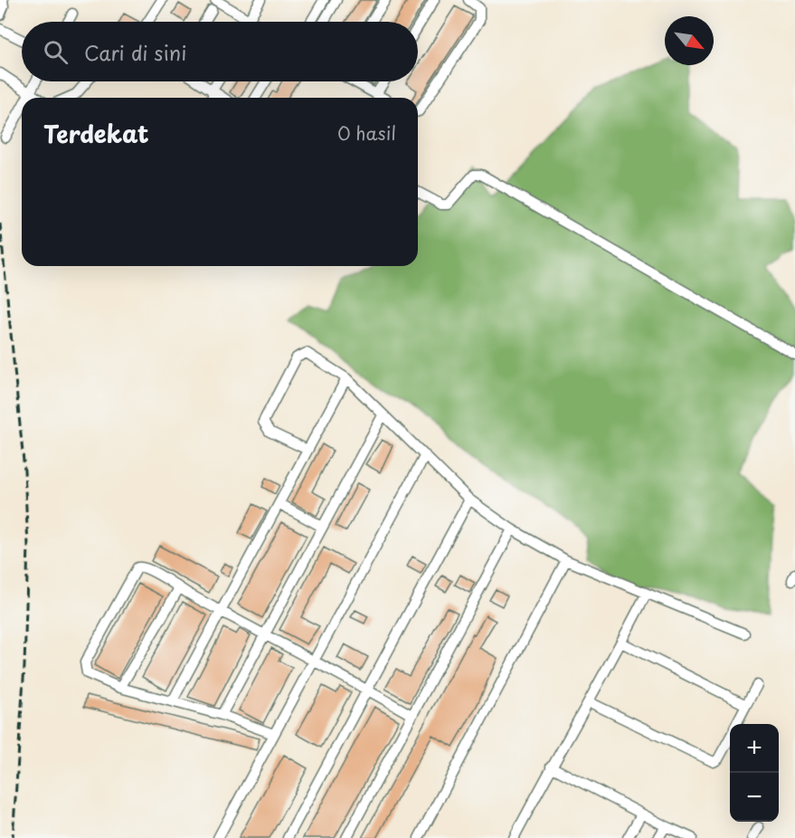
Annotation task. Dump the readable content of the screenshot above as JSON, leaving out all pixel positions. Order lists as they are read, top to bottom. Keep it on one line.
{"north":"bottom right","page":{"search":"Cari di sini","heading":["Terdekat","0 hasil"],"map_buttons":["+","−"]}}
